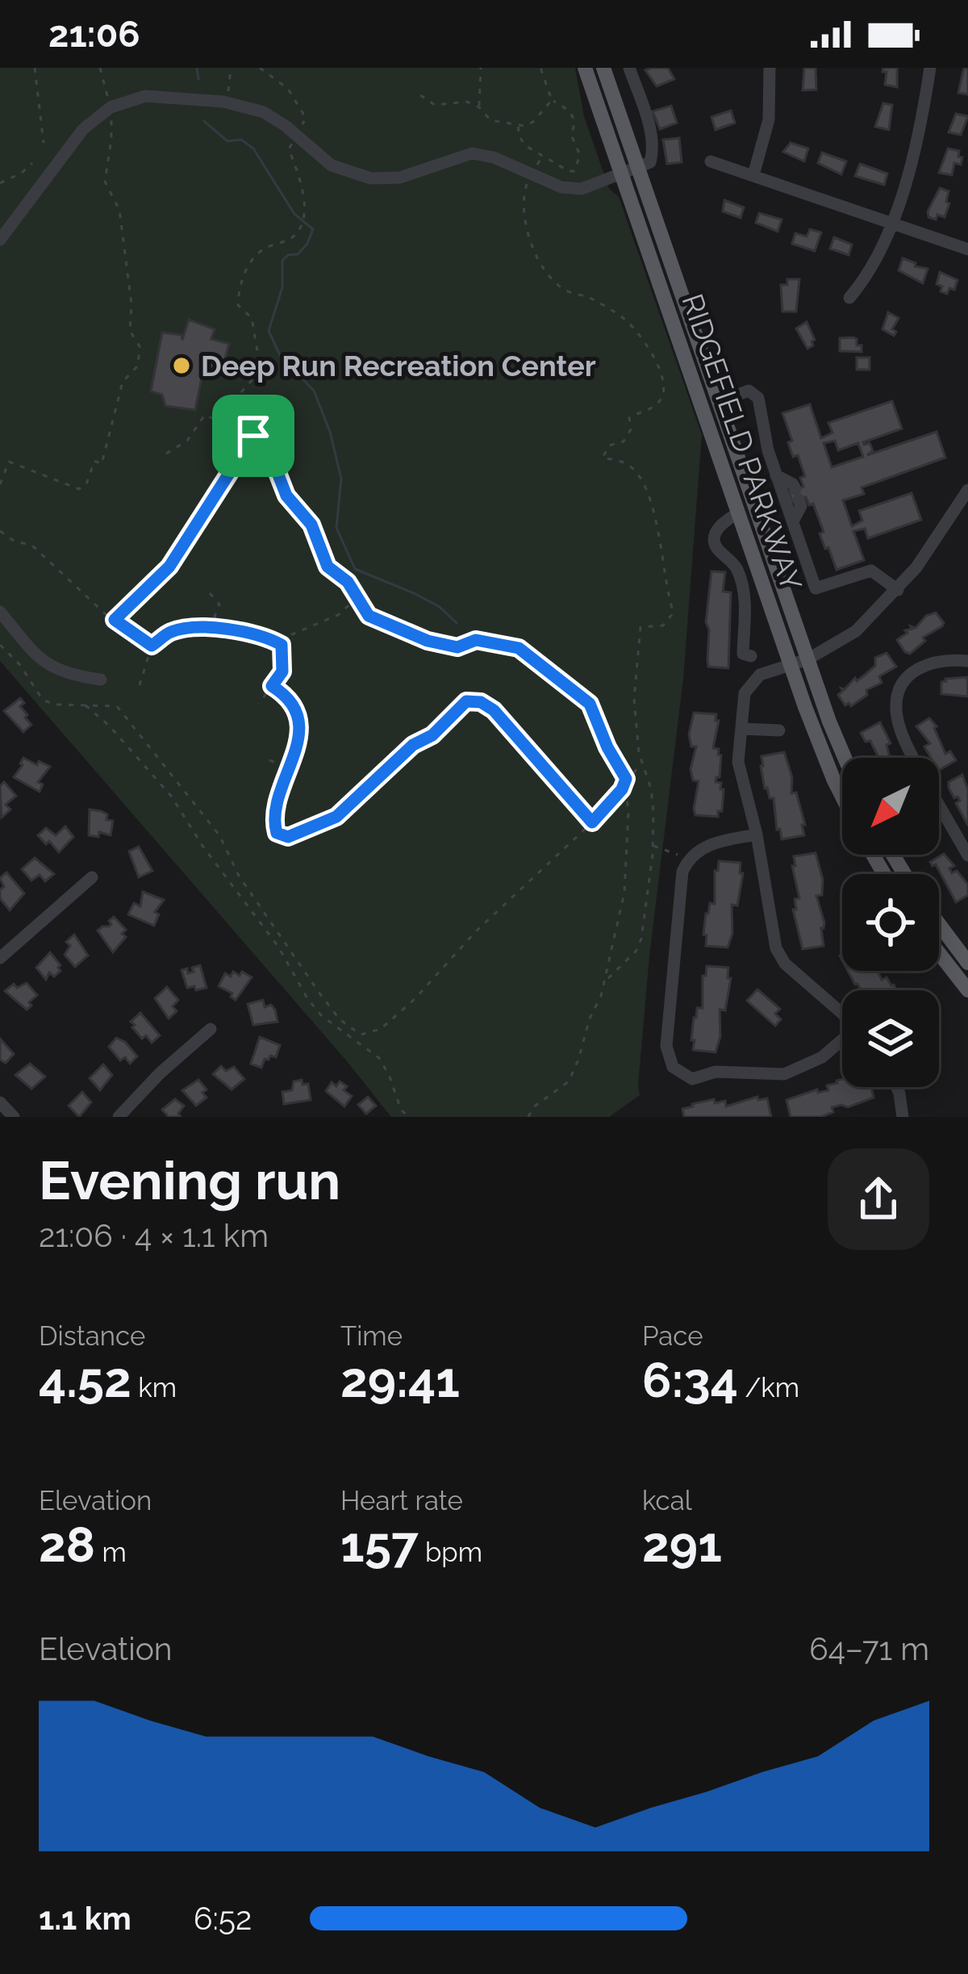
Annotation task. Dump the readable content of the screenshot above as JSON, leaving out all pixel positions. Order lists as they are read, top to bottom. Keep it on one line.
{"streets":{"main road":["RIDGEFIELD PARKWAY"]},"places":["Deep Run Recreation Center"],"north":"bottom left","page":{"status":"21:06","heading":["Evening run","21:06 · 4 × 1.1 km"],"stats":[["Distance","4.52 km"],["Time","29:41"],["Pace","6:34 /km"],["Elevation","28 m"],["Heart rate","157 bpm"],["kcal","291"]],"chart":["Elevation","64–71 m"],"list":[{"name":"1.1 km","note":"6:52"}]}}
